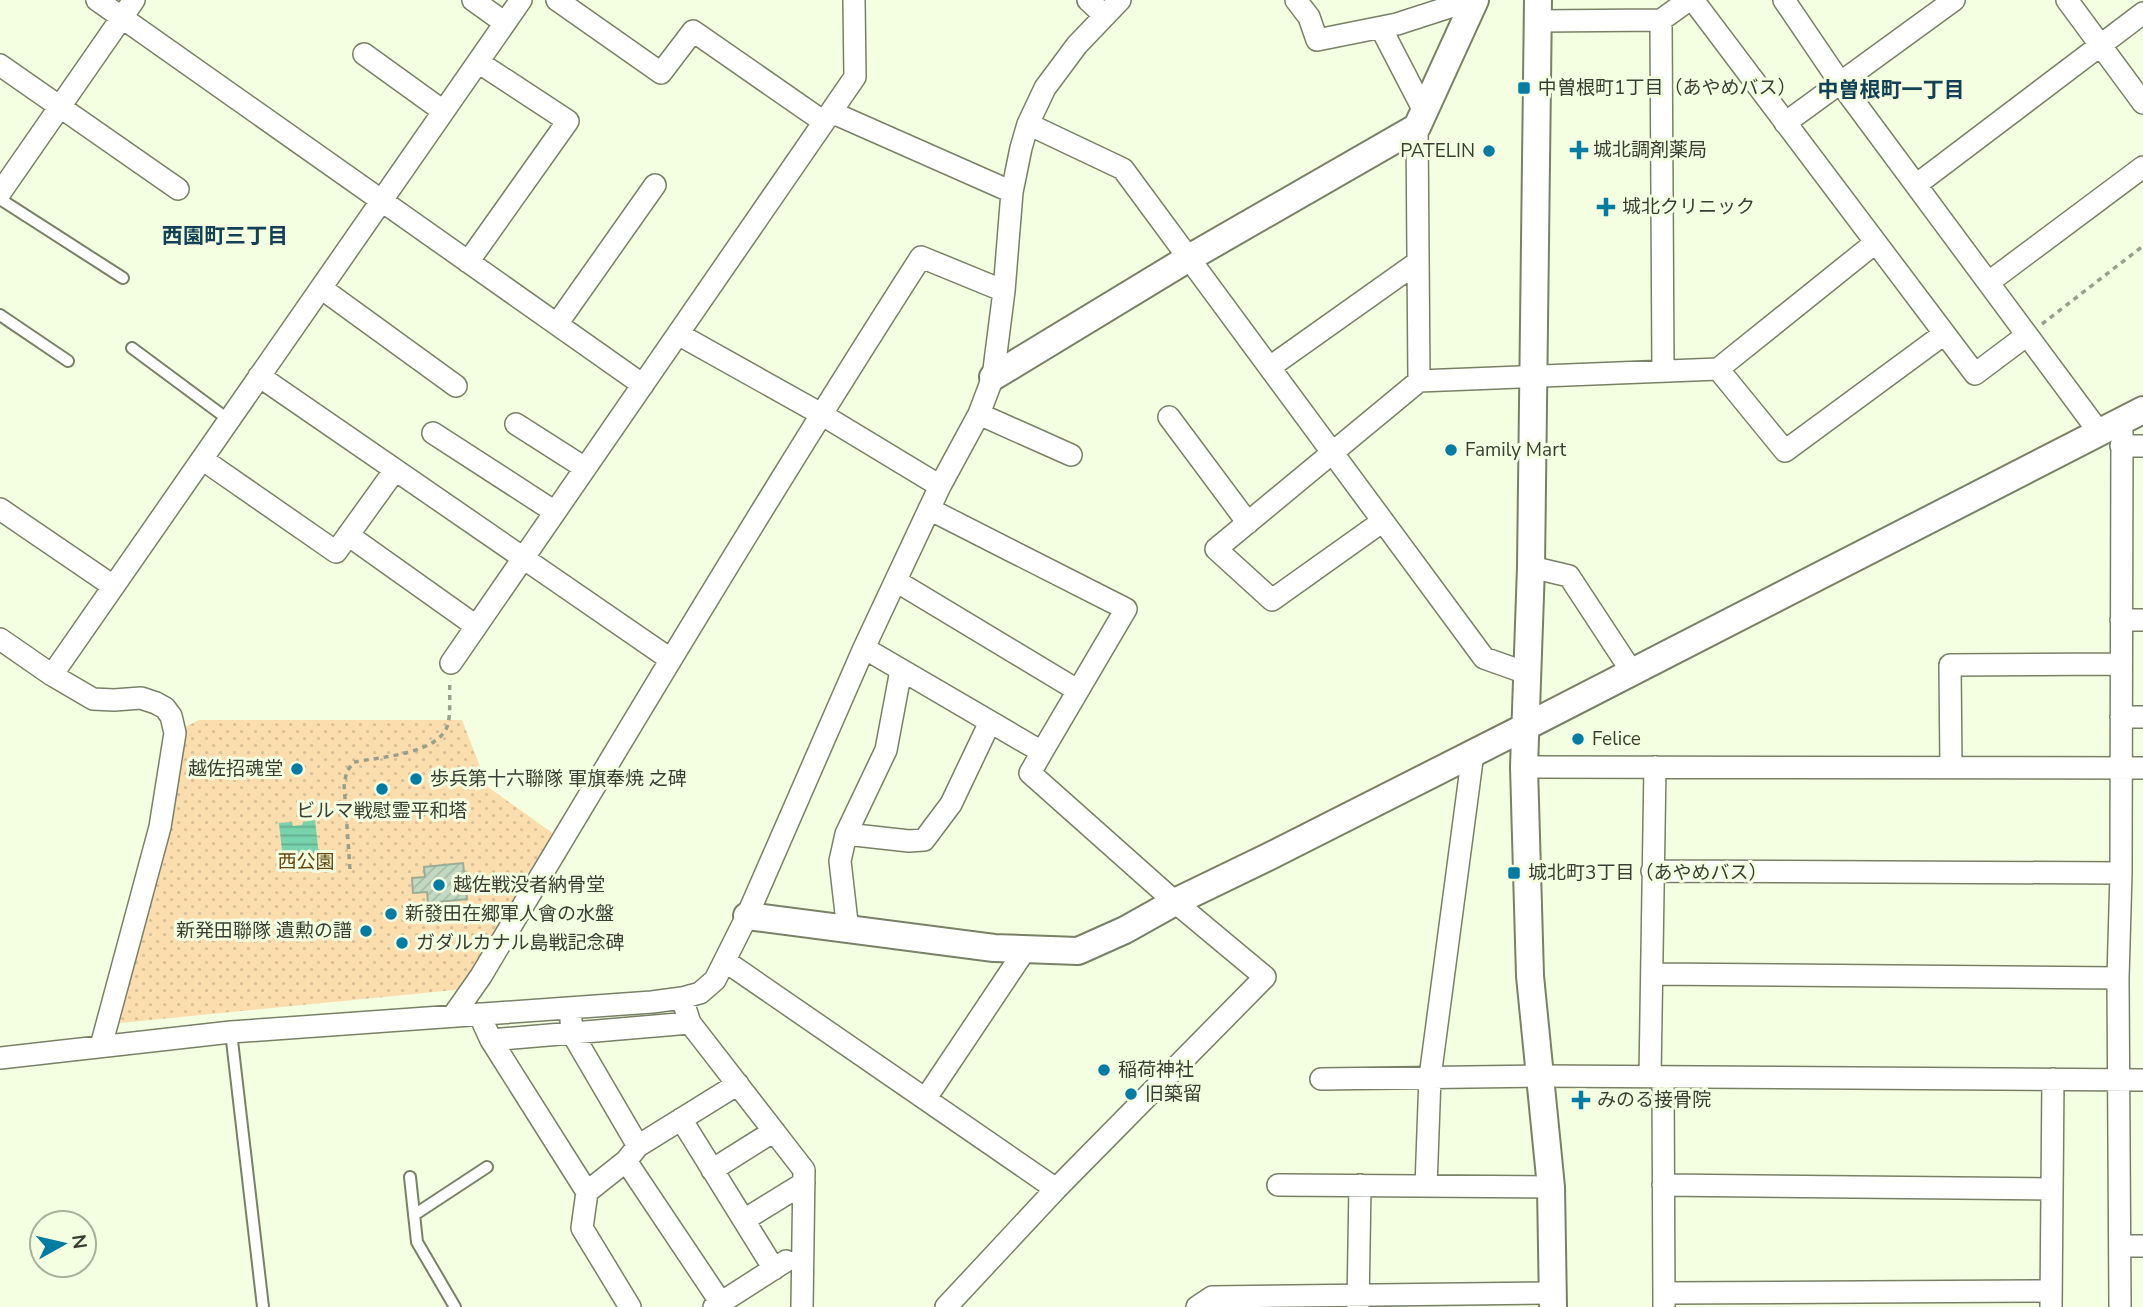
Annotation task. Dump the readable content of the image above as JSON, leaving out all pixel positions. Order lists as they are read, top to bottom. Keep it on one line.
{"districts":["中曽根町一丁目","西園町三丁目"],"parks":["西公園"],"places":{"transit":["中曽根町1丁目（あやめバス）","城北町3丁目（あやめバス）"],"health":["城北調剤薬局","城北クリニック","みのる接骨院"],"other":["PATELIN","Family Mart","Felice","越佐招魂堂","歩兵第十六聯隊 軍旗奉焼 之碑","ビルマ戦慰霊平和塔","越佐戦没者納骨堂","新發田在郷軍人會の水盤","新発田聯隊 遺勲の譜","ガダルカナル島戦記念碑","稲荷神社","旧築留"]},"north":"right"}
